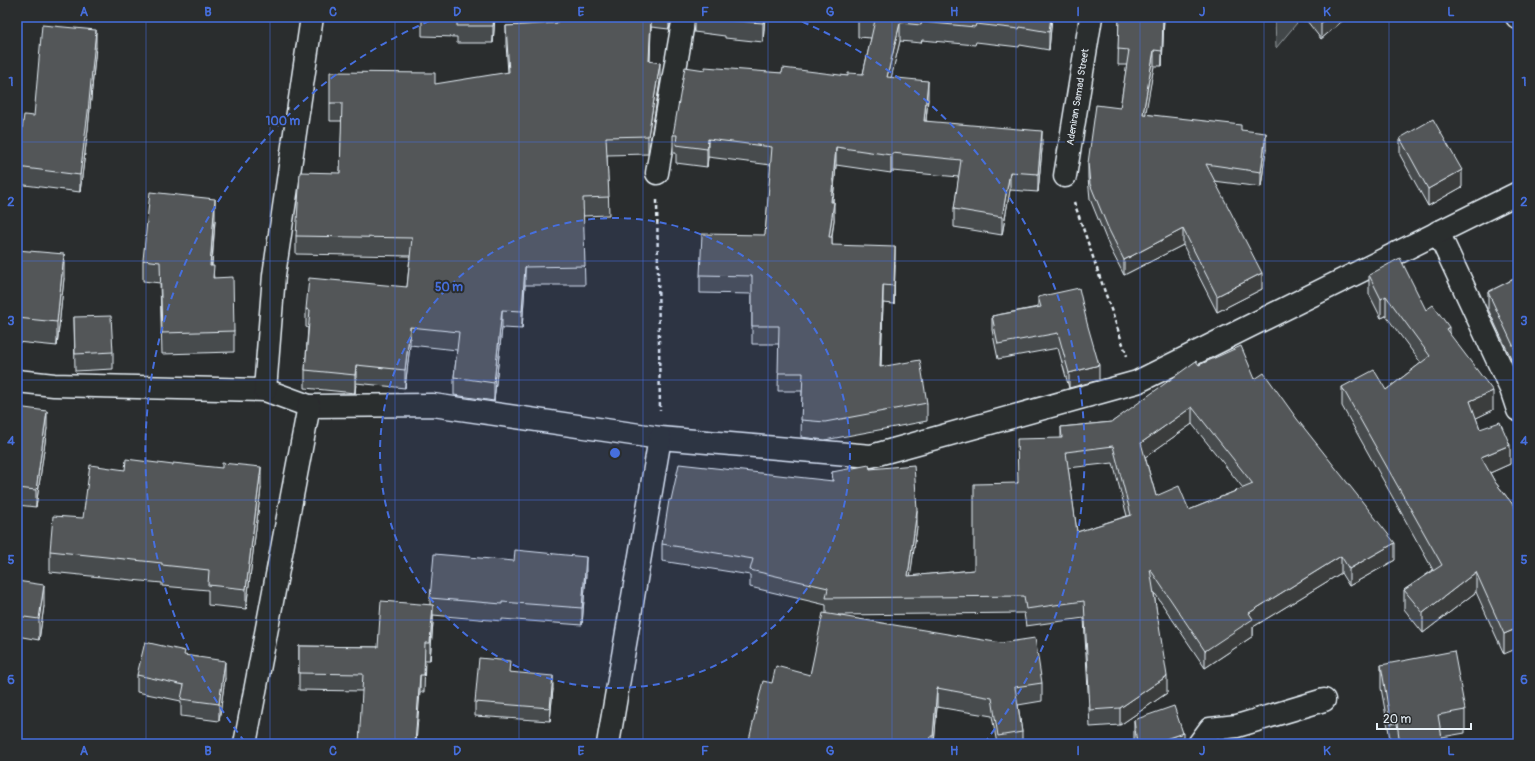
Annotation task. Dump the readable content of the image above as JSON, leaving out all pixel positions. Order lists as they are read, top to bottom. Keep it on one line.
{"streets":{"street":["Adeniran Samad Street"]},"scale_bar":"20 m","grid":{"columns":["A","B","C","D","E","F","G","H","I","J","K","L"],"rows":["1","2","3","4","5","6"]},"rings":["100 m","50 m"]}
